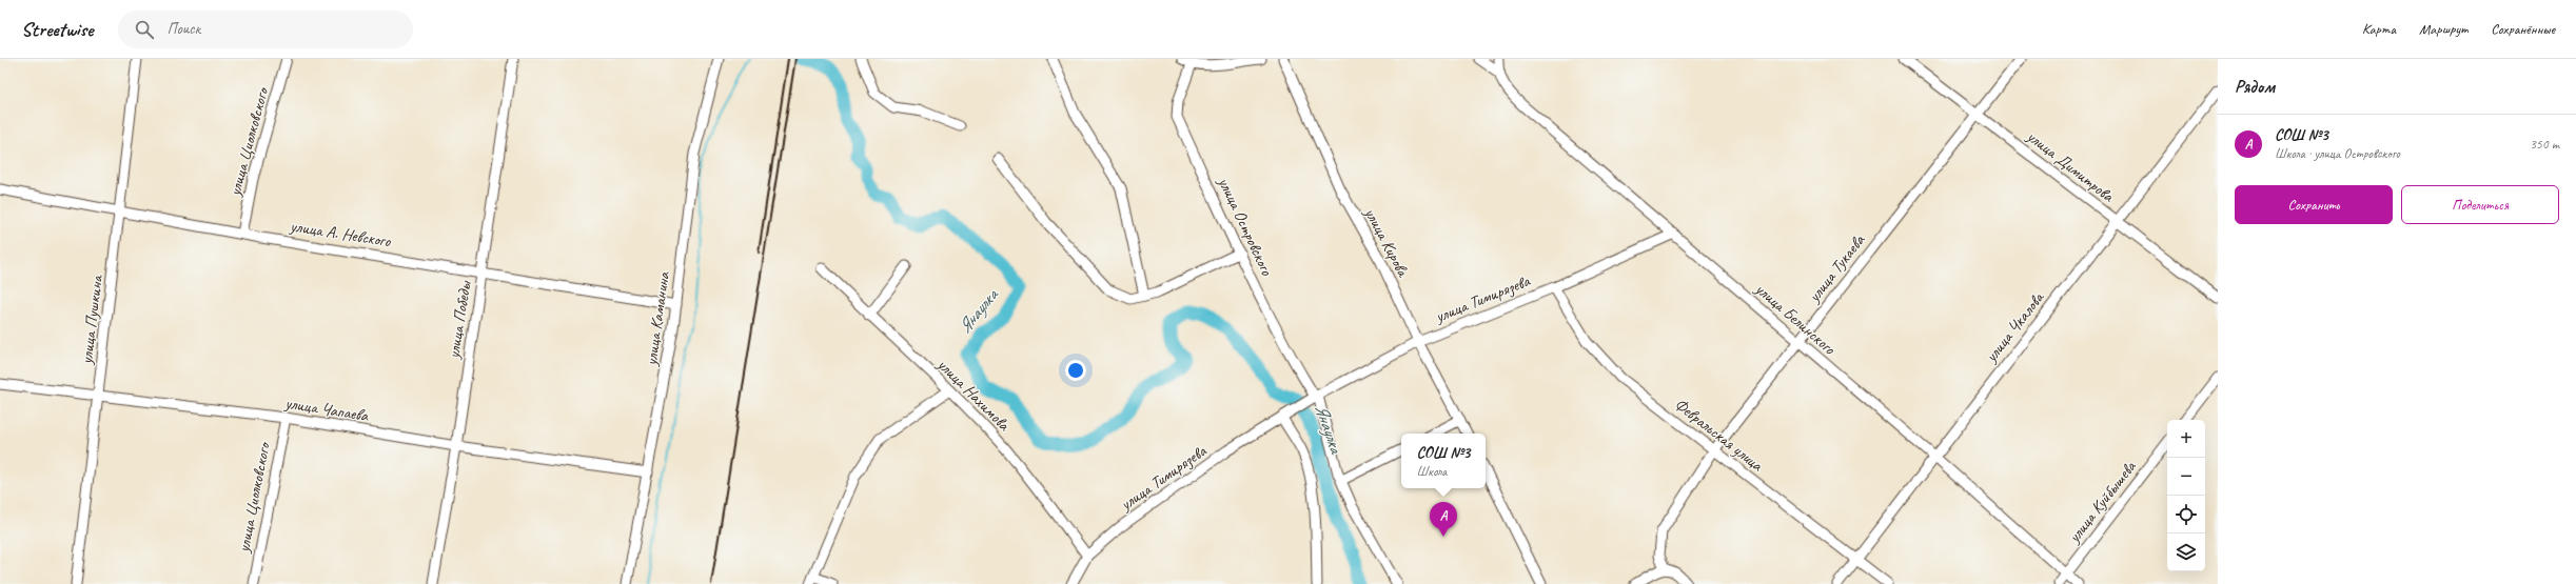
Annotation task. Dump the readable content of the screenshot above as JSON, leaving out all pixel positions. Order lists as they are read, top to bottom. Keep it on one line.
{"streets":{"street":["улица Циолковского","улица Димитрова","улица Островского","улица А. Невского","улица Кирова","улица Тукаева","улица Тимирязева","улица Каманина","улица Белинского","улица Пушкина","улица Победы","улица Чкалова","улица Нахимова","улица Чапаева","Февральская улица","улица Куйбышева"]},"crossings":[["улица Циолковского","улица А. Невского"],["улица Циолковского","улица Чапаева"],["улица Димитрова","улица Тукаева"],["улица Димитрова","улица Чкалова"],["улица Островского","улица Тимирязева"],["улица А. Невского","улица Каманина"],["улица А. Невского","улица Пушкина"],["улица А. Невского","улица Победы"],["улица Кирова","улица Тимирязева"],["улица Тукаева","улица Белинского"],["улица Тукаева","Февральская улица"],["улица Тимирязева","улица Белинского"],["улица Тимирязева","улица Нахимова"],["улица Тимирязева","Февральская улица"],["улица Каманина","улица Чапаева"],["улица Белинского","улица Чкалова"],["улица Белинского","улица Куйбышева"],["улица Пушкина","улица Чапаева"],["улица Победы","улица Чапаева"],["улица Чкалова","Февральская улица"]],"water":["Янаулка"],"page":{"header":"Streetwise","search":"Поиск","nav":["Карта","Маршрут","Сохранённые"],"heading":"Рядом","list":[{"mark":"A","name":"СОШ №3","note":"Школа · улица Островского","value":"350 m"}],"buttons":["Сохранить","Поделиться"],"map_buttons":["+","−"],"popup":["СОШ №3","Школа"],"pins":"A"}}
